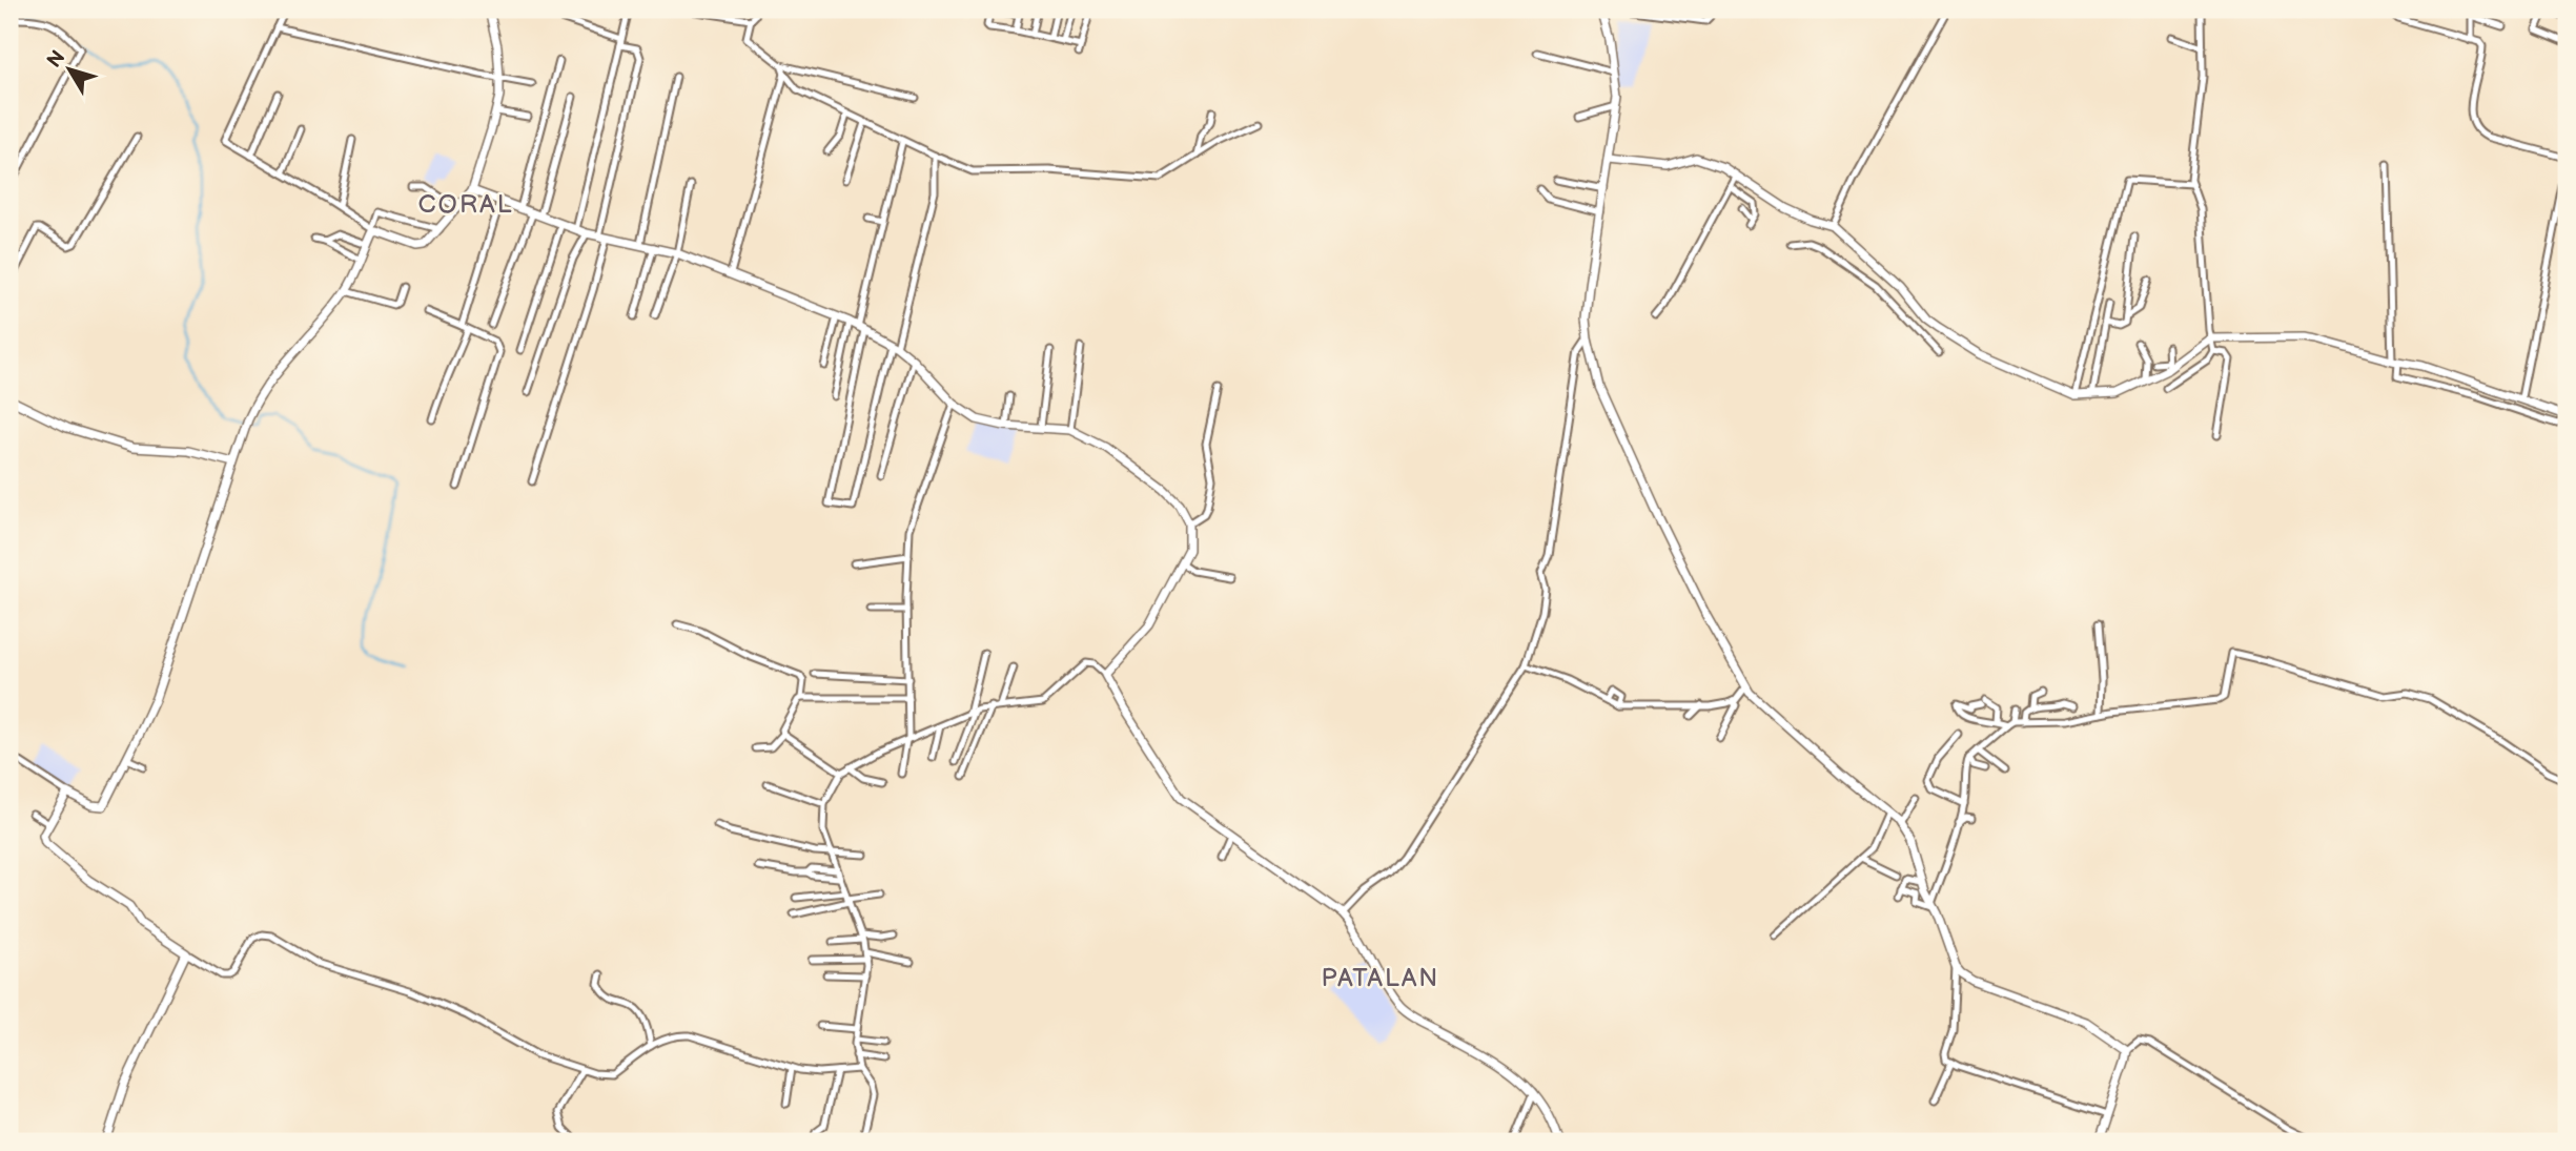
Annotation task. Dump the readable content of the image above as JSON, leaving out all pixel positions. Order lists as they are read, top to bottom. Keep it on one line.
{"districts":["CORAL","PATALAN"],"north":"top left"}
